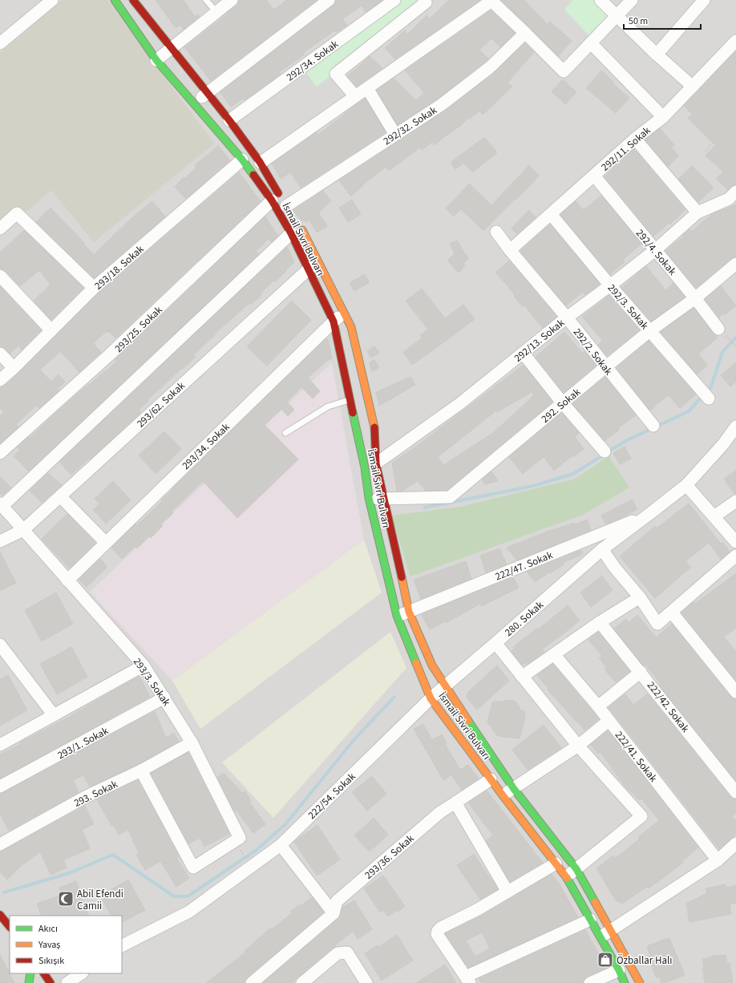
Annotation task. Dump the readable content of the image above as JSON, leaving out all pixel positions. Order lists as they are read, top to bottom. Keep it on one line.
{"streets":{"main road":["İsmail Sivri Bulvarı"],"street":["292/34. Sokak","292/32. Sokak","292/11. Sokak","292/4. Sokak","293/18. Sokak","292/3. Sokak","293/25. Sokak","292/13. Sokak","292/2. Sokak","293/62. Sokak","292. Sokak","293/34. Sokak","222/47. Sokak","280. Sokak","293/3. Sokak","222/42. Sokak","293/1. Sokak","222/41. Sokak","293. Sokak","222/54. Sokak","293/36. Sokak"]},"crossings":[["292/34. Sokak","İsmail Sivri Bulvarı"],["292/32. Sokak","İsmail Sivri Bulvarı"],["292/11. Sokak","292/4. Sokak"],["292/11. Sokak","292/3. Sokak"],["292/11. Sokak","292/2. Sokak"],["İsmail Sivri Bulvarı","293/18. Sokak"],["İsmail Sivri Bulvarı","293/25. Sokak"],["İsmail Sivri Bulvarı","292/13. Sokak"],["İsmail Sivri Bulvarı","293/62. Sokak"],["İsmail Sivri Bulvarı","292. Sokak"],["İsmail Sivri Bulvarı","293/34. Sokak"],["İsmail Sivri Bulvarı","222/47. Sokak"],["İsmail Sivri Bulvarı","280. Sokak"],["İsmail Sivri Bulvarı","222/54. Sokak"],["İsmail Sivri Bulvarı","293/36. Sokak"],["292/4. Sokak","292/13. Sokak"],["292/4. Sokak","292. Sokak"],["292/3. Sokak","292/13. Sokak"],["292/3. Sokak","292. Sokak"],["292/13. Sokak","292/2. Sokak"],["292/2. Sokak","292. Sokak"],["293/62. Sokak","293/3. Sokak"],["293/34. Sokak","293/3. Sokak"],["222/47. Sokak","280. Sokak"],["280. Sokak","222/54. Sokak"],["293/3. Sokak","293/1. Sokak"],["293/3. Sokak","293. Sokak"]],"places":{"mosque":["Abil Efendi Camii"],"shop":["Özballar Halı"]},"legend":["Akıcı","Yavaş","Sıkışık"],"scale_bar":"50 m"}
